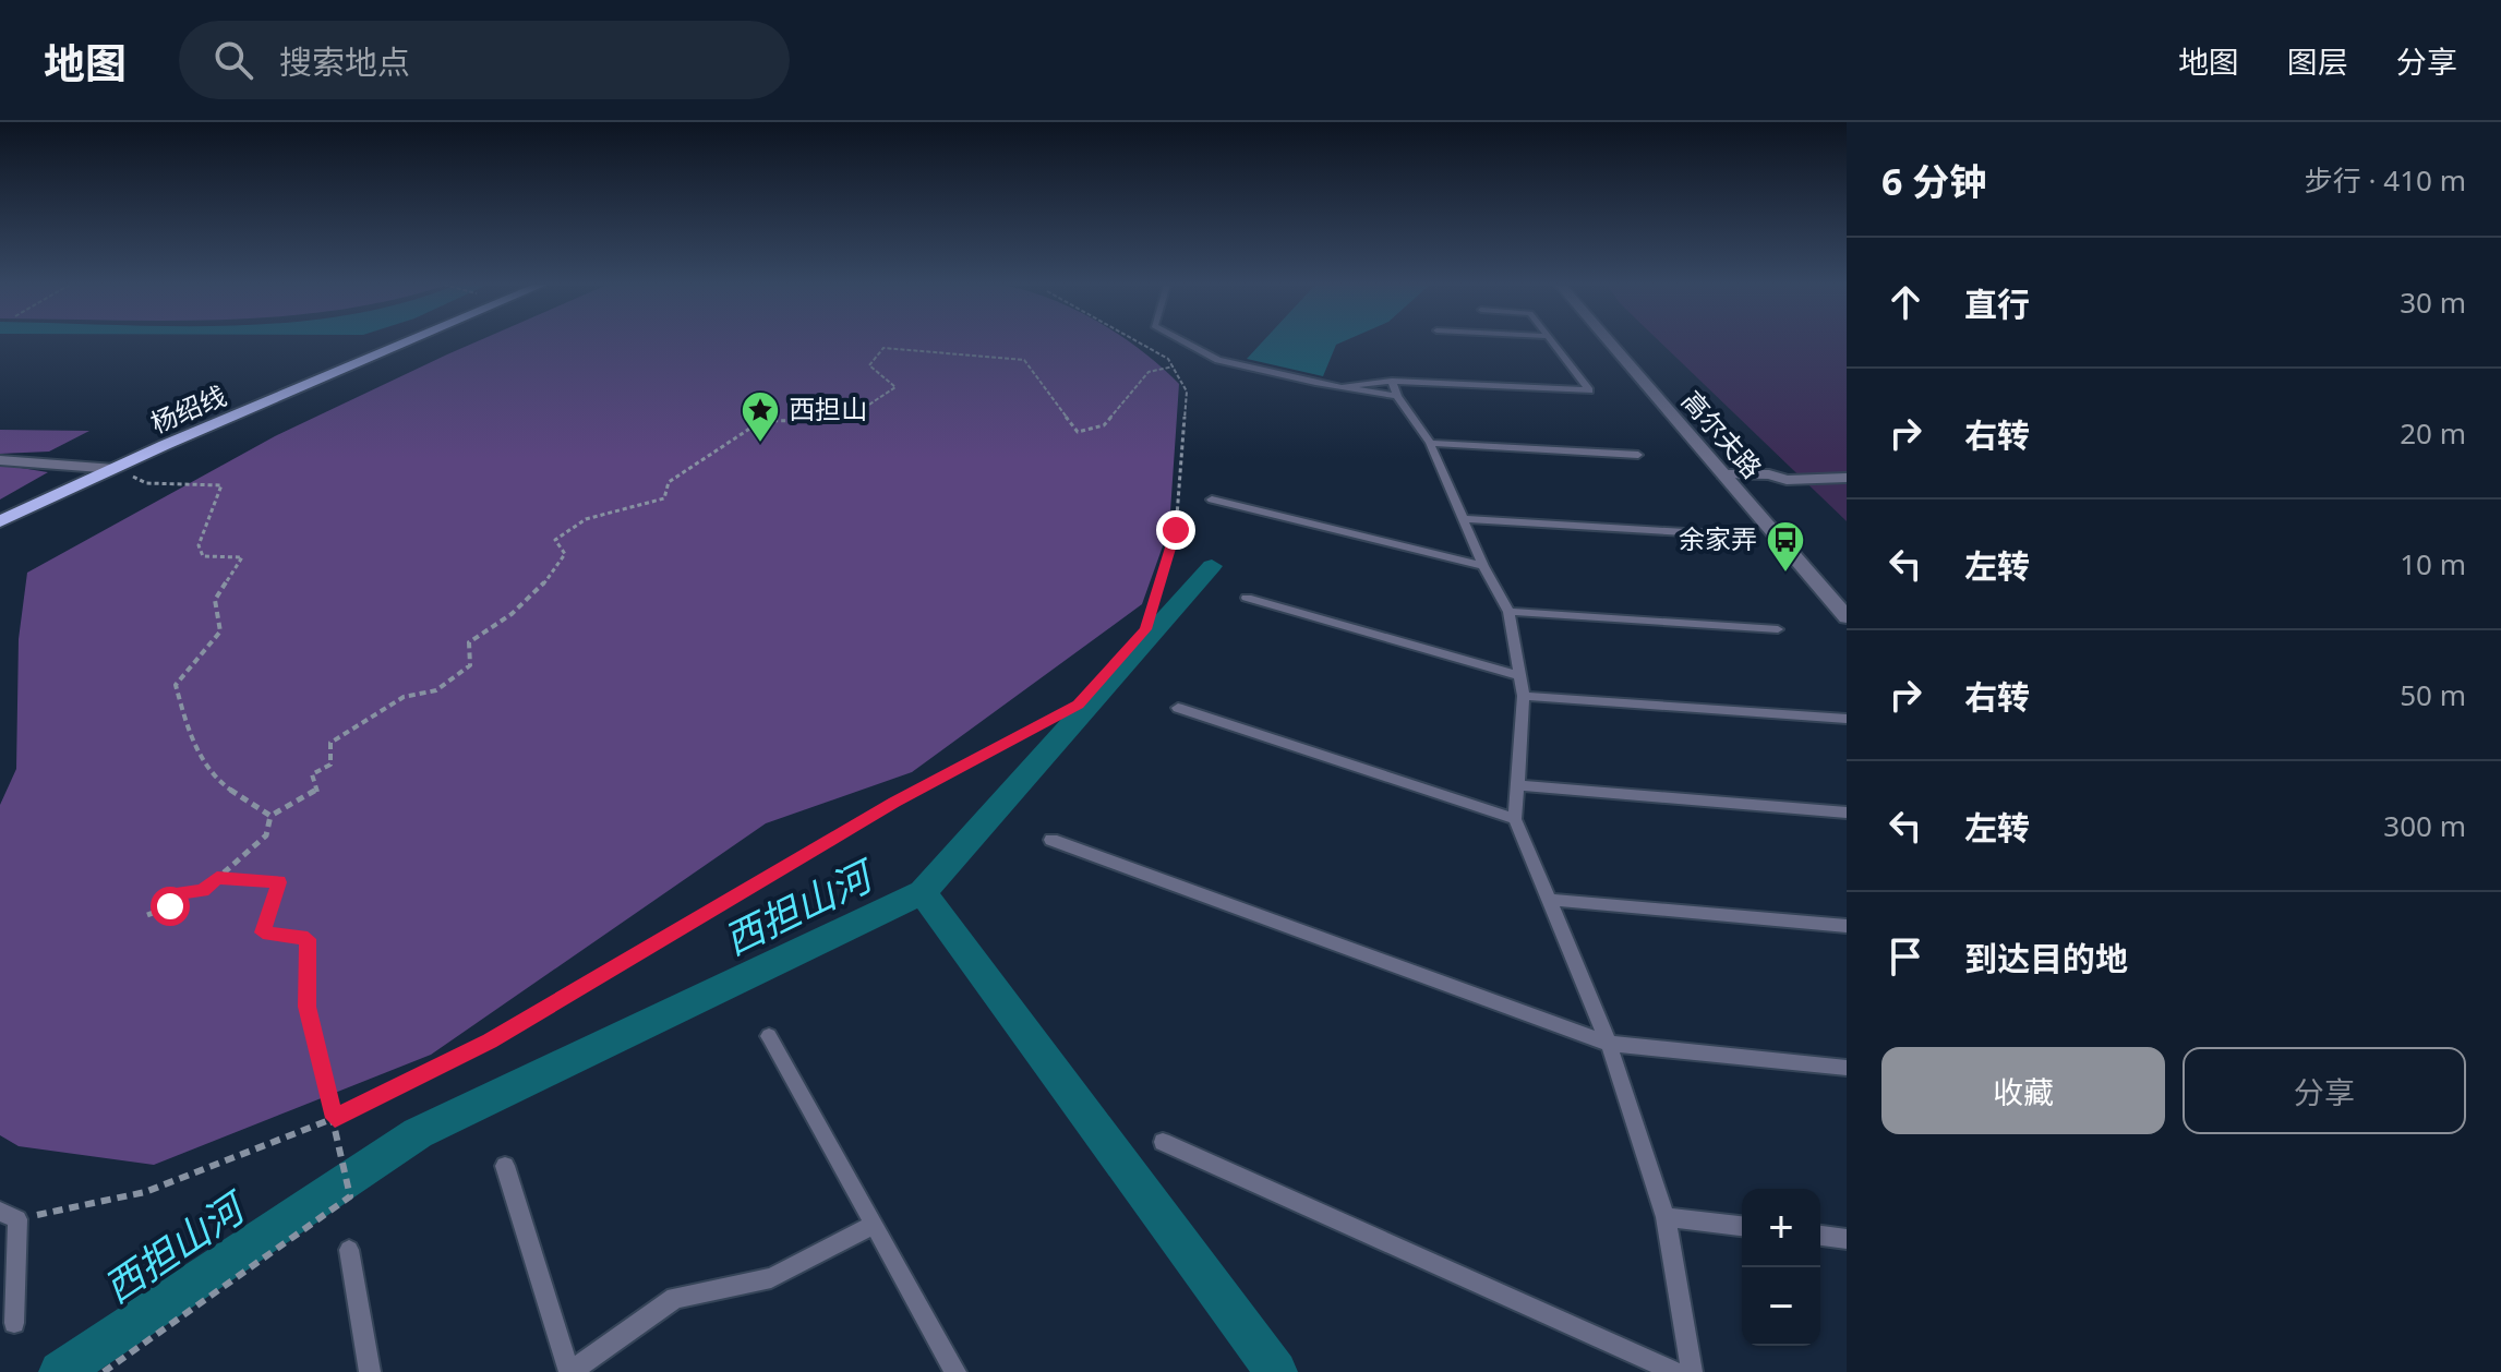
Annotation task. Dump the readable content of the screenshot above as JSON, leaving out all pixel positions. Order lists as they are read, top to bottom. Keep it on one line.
{"streets":{"main road":["杨绍线"],"street":["高尔夫路"]},"water":["西担山河"],"places":{"place":["西担山"],"bus stop":["余家弄"]},"page":{"header":"地图","search":"搜索地点","nav":["地图","图层","分享"],"heading":["6 分钟","步行 · 410 m"],"list":[["直行","30 m"],["右转","20 m"],["左转","10 m"],["右转","50 m"],["左转","300 m"],"到达目的地"],"buttons":["收藏","分享"],"map_buttons":["+","−"]}}
